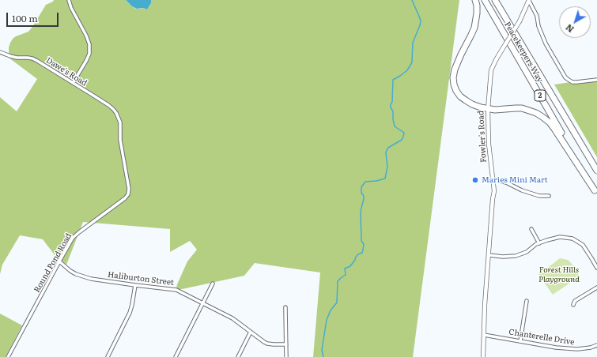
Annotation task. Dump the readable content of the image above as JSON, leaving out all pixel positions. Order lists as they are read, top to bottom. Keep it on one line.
{"streets":{"highway":["Peacekeepers Way","2"],"street":["Dawe's Road","Fowler's Road","Round Pond Road","Haliburton Street","Chanterelle Drive"]},"crossings":[["Dawe's Road","Round Pond Road"],["Fowler's Road","Chanterelle Drive"],["Round Pond Road","Haliburton Street"]],"parks":["Forest Hills Playground"],"places":["Maries Mini Mart"],"scale_bar":"100 m","north":"bottom left"}
